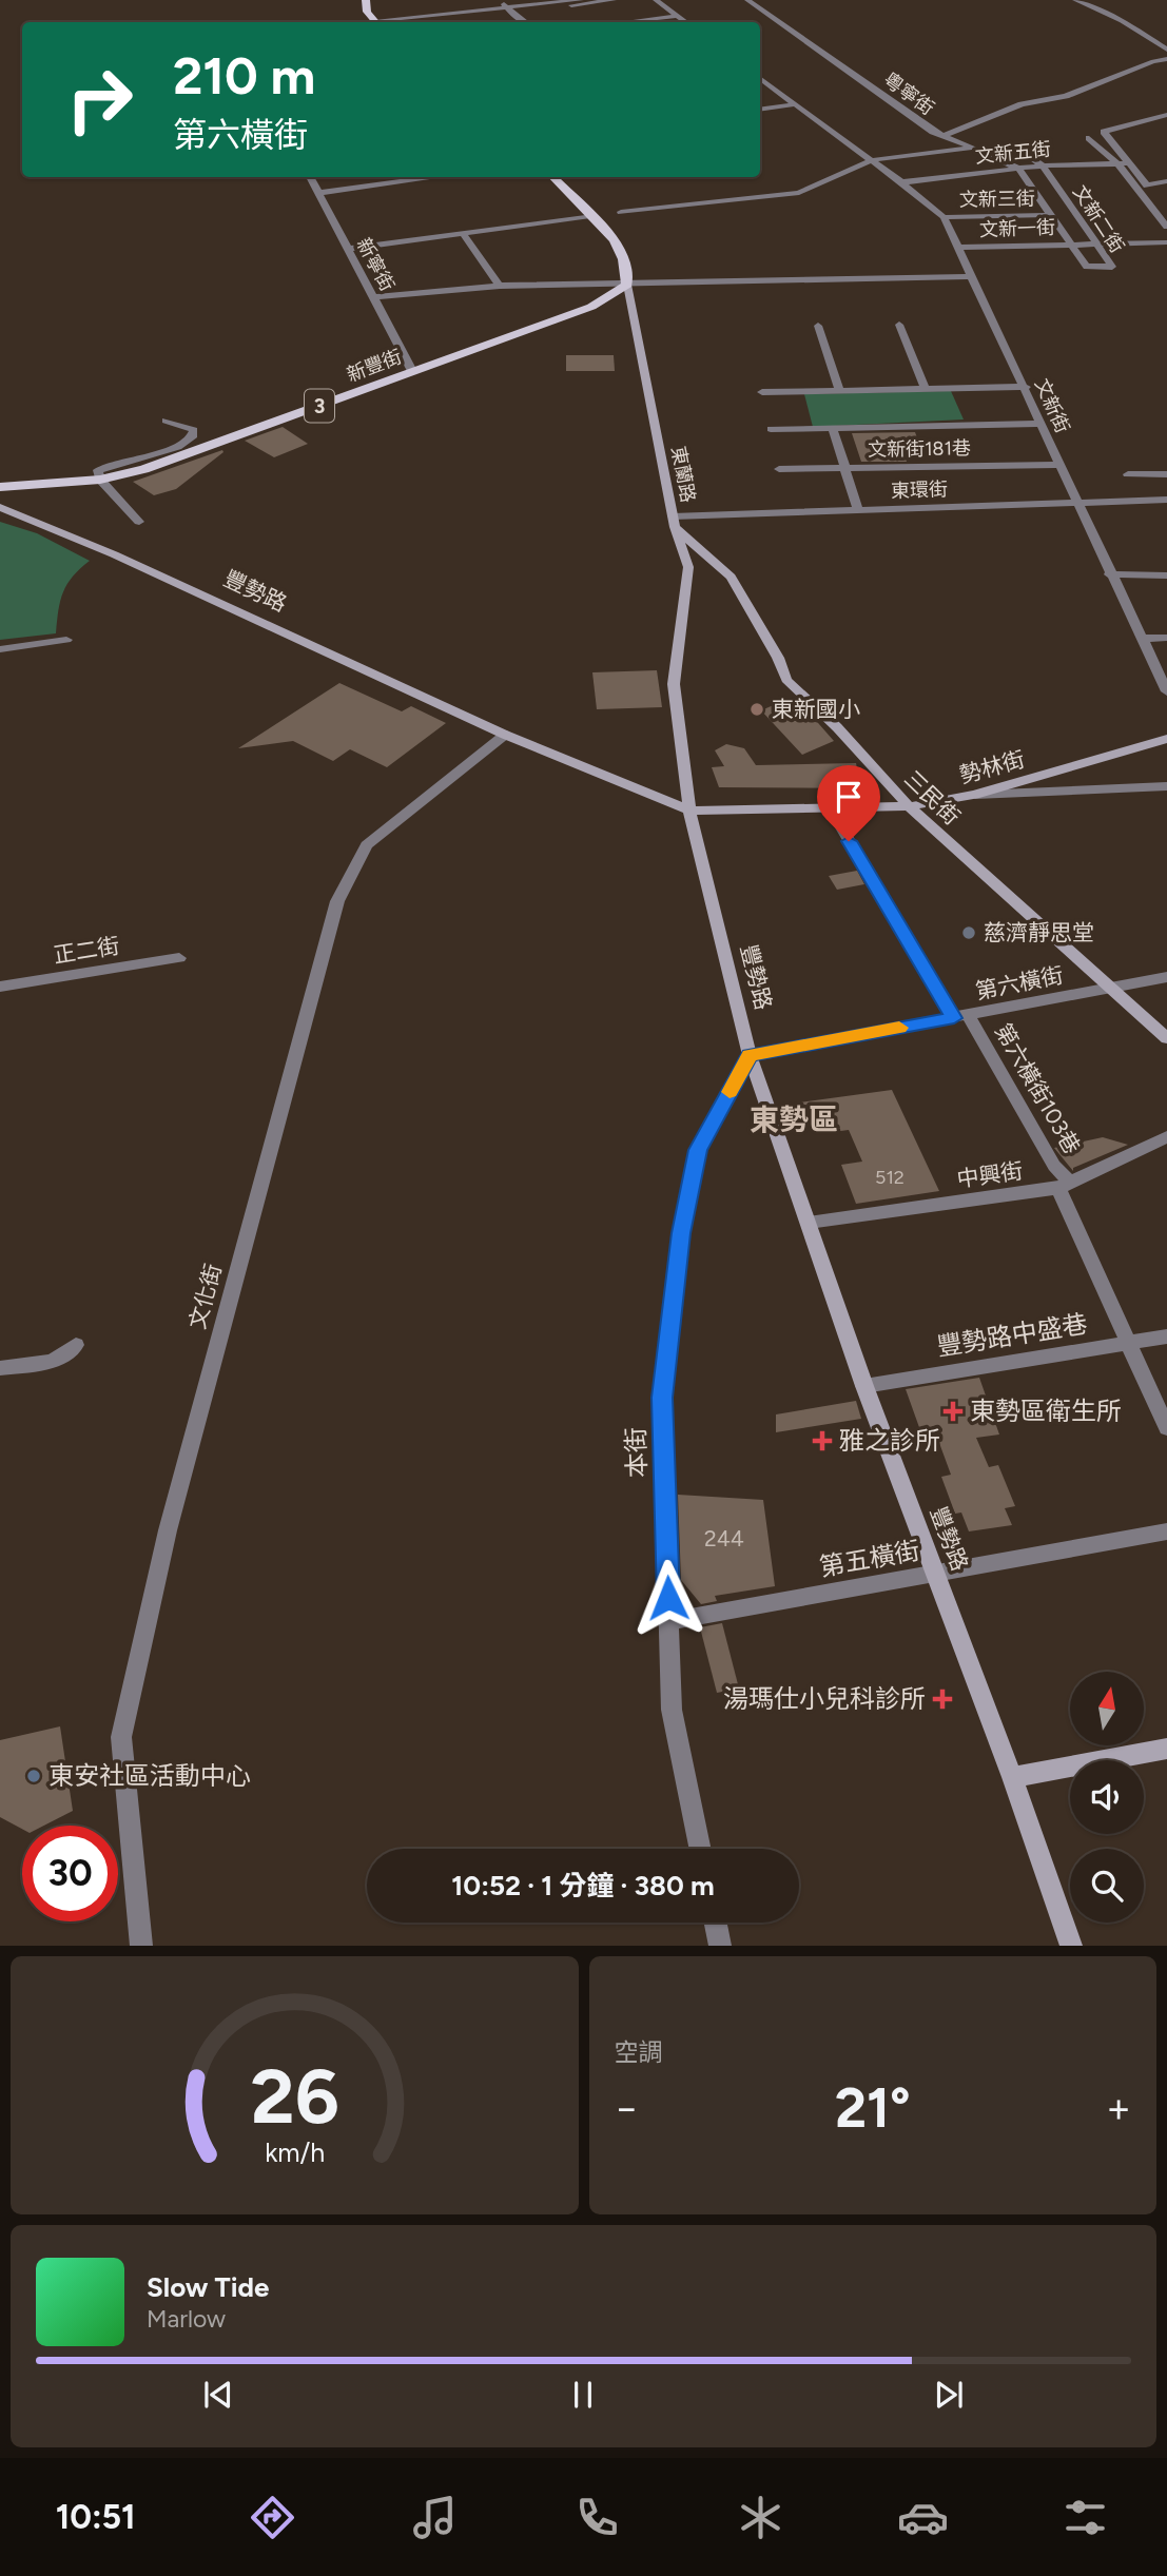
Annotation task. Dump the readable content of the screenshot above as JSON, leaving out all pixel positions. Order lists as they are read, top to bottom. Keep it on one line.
{"streets":{"main road":["新豐街","3","東蘭路"],"street":["粵寧街","文新五街","文新三街","文新二街","文新一街","新寧街","文新街","文新街181巷","東環街","豐勢路","勢林街","三民街","正二街","第六橫街","第六橫街103巷","中興街","文化街","豐勢路中盛巷","本街","第五橫街"]},"crossings":[["粵寧街","文新二街"],["文新五街","文新二街"],["文新五街","文新街"],["文新三街","文新二街"],["文新三街","文新街"],["文新二街","文新一街"],["文新一街","文新街"],["新寧街","新豐街"],["新豐街","東蘭路"],["文新街","文新街181巷"],["文新街","東環街"],["東蘭路","東環街"],["東蘭路","豐勢路"],["東蘭路","勢林街"],["東蘭路","三民街"],["東環街","三民街"],["豐勢路","勢林街"],["豐勢路","第六橫街"],["豐勢路","中興街"],["豐勢路","文化街"],["豐勢路","豐勢路中盛巷"],["豐勢路","本街"],["豐勢路","第五橫街"],["勢林街","三民街"],["勢林街","第六橫街103巷"],["三民街","第六橫街"],["第六橫街","第六橫街103巷"],["第六橫街","本街"],["第六橫街103巷","中興街"],["第六橫街103巷","豐勢路中盛巷"],["本街","第五橫街"]],"districts":["東勢區"],"places":{"other":["東新國小","慈濟靜思堂","東安社區活動中心"],"health":["東勢區衛生所","雅之診所","湯瑪仕小兒科診所"]},"house_numbers":["512","244"],"north":"top","page":{"turn":["210 m","第六橫街"],"limit":"30","trip":"10:52 · 1 分鐘 · 380 m","tile":"空調","heat":["−","21°","+"],"song":["Slow Tide","Marlow"],"tabs":"10:51","gauge":["26","km/h"]}}
